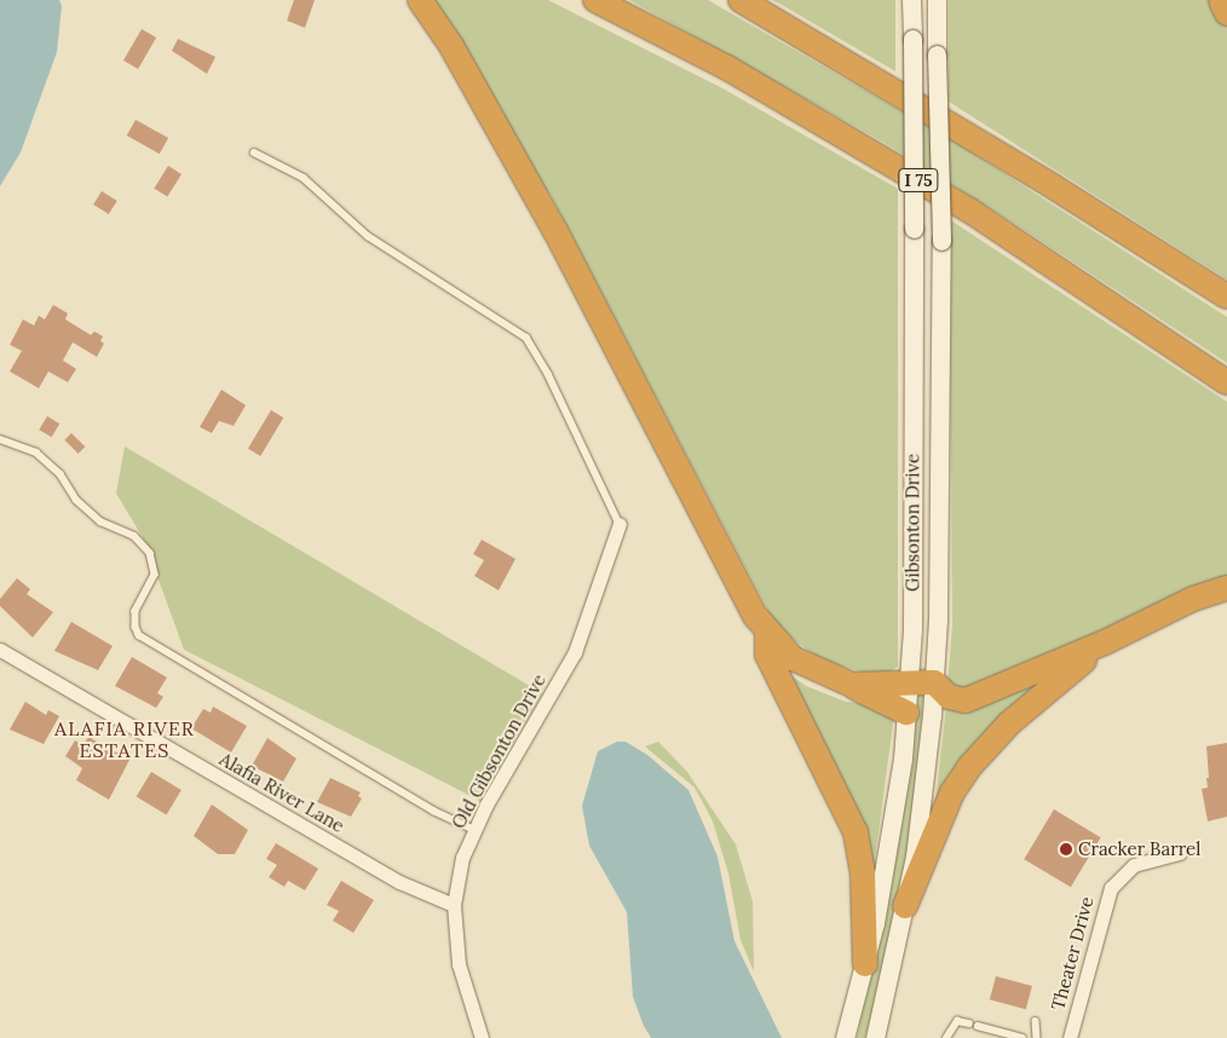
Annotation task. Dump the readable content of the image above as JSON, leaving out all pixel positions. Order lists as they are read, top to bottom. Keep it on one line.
{"streets":{"highway":["I 75"],"main road":["Gibsonton Drive"],"street":["Old Gibsonton Drive","Alafia River Lane","Theater Drive"]},"crossings":[["Old Gibsonton Drive","Alafia River Lane"]],"districts":["ALAFIA RIVER ESTATES"],"places":["Cracker Barrel"]}
